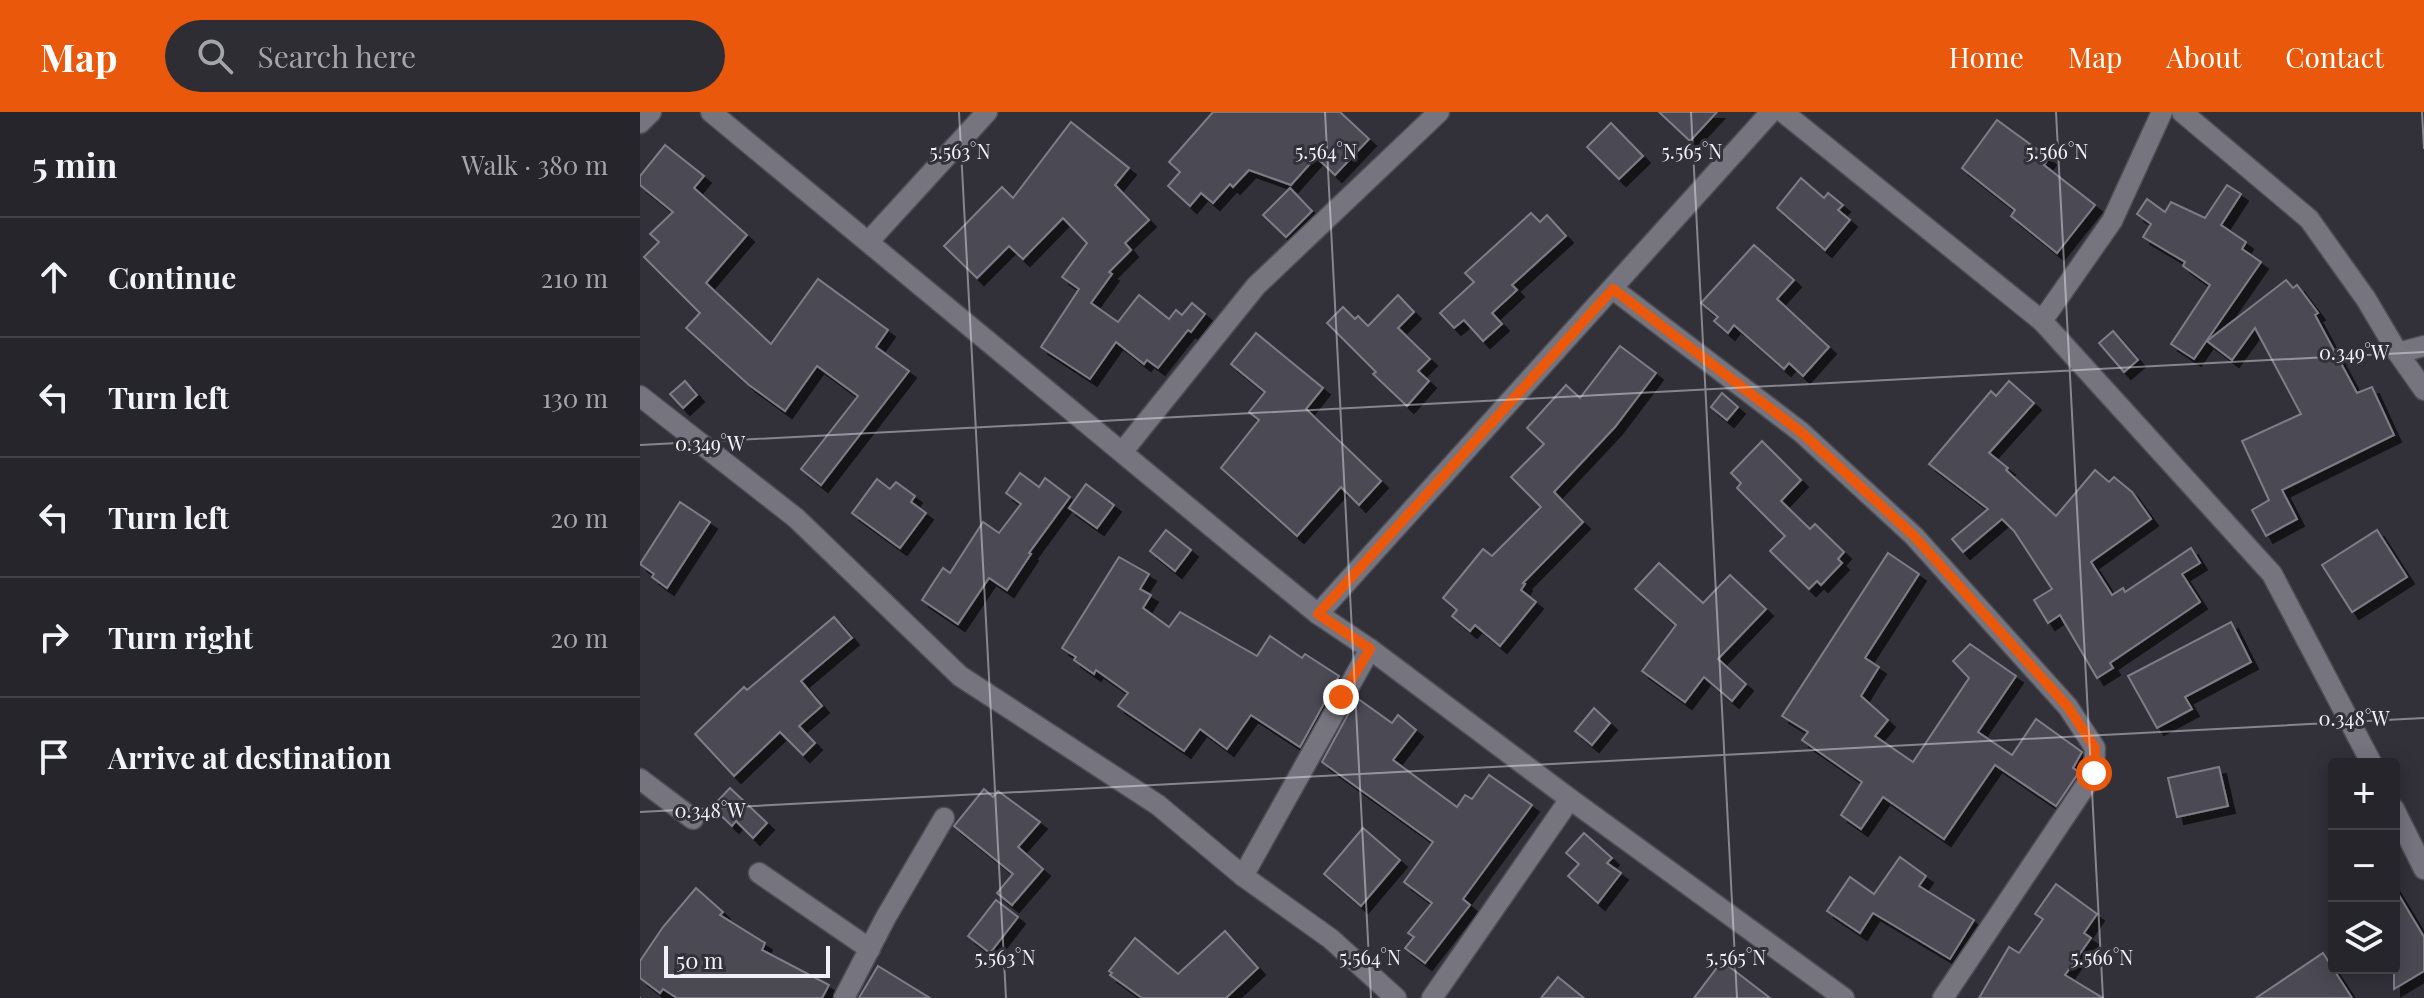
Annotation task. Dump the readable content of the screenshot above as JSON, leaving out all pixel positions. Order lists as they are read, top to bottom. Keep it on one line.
{"scale_bar":"50 m","page":{"header":"Map","search":"Search here","nav":["Home","Map","About","Contact"],"heading":["5 min","Walk · 380 m"],"list":[["Continue","210 m"],["Turn left","130 m"],["Turn left","20 m"],["Turn right","20 m"],"Arrive at destination"],"map_buttons":["+","−"],"scale":"50 m"},"coordinates":["5.563°N","5.564°N","5.565°N","5.566°N","0.349°W","0.348°W"]}
